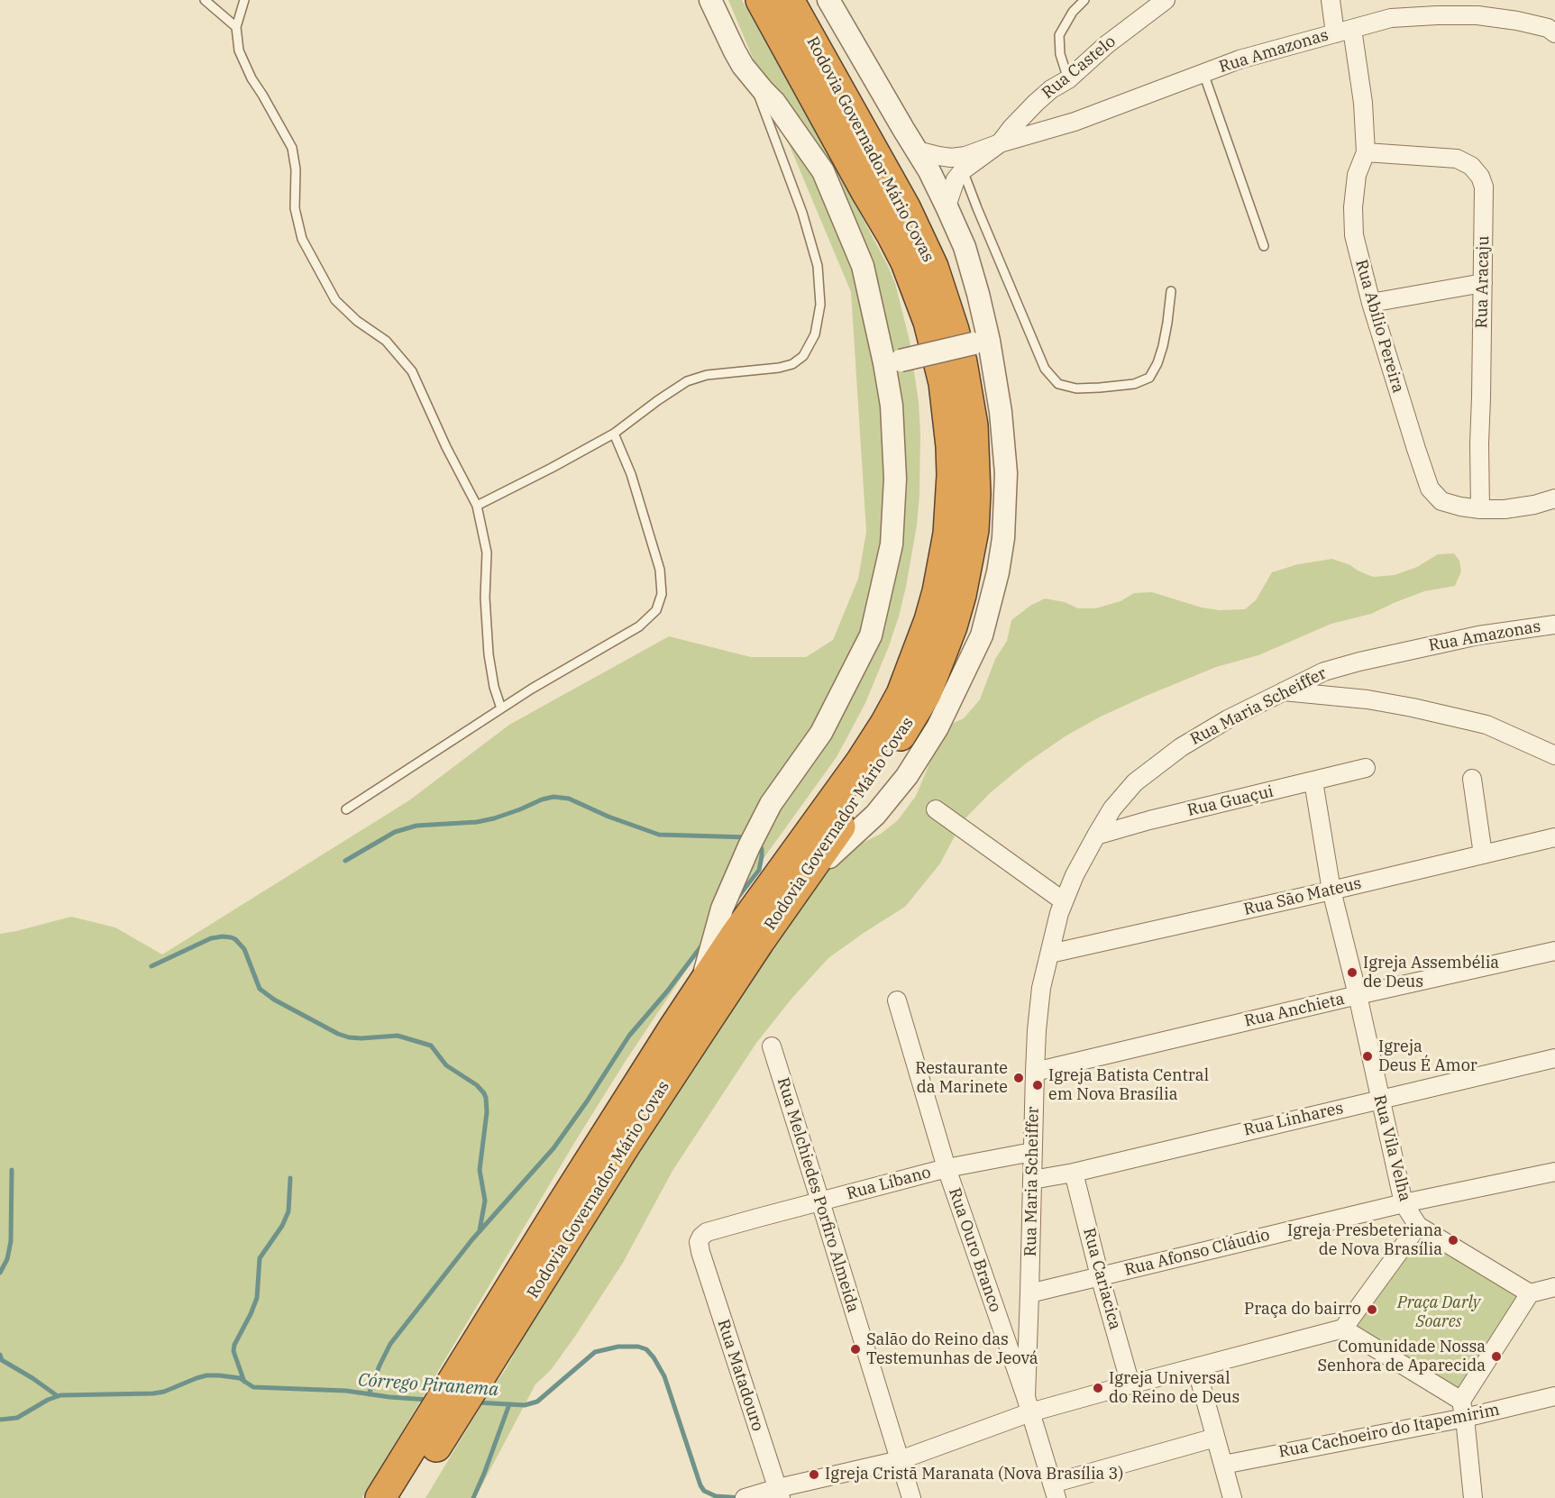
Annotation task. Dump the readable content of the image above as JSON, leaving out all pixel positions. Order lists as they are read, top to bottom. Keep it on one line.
{"streets":{"highway":["Rodovia Governador Mário Covas"],"street":["Rua Amazonas","Rua Castelo","Rua Aracaju","Rua Abílio Pereira","Rua Maria Scheiffer","Rua Guaçui","Rua São Mateus","Rua Anchieta","Rua Linhares","Rua Vila Velha","Rua Líbano","Rua Melchiedes Porfiro Almeida","Rua Ouro Branco","Rua Afonso Cláudio","Rua Cariacica","Rua Matadouro","Rua Cachoeiro do Itapemirim"]},"crossings":[["Rua Amazonas","Rua Castelo"],["Rua Amazonas","Rua Abílio Pereira"],["Rua Amazonas","Rua Maria Scheiffer"],["Rua Aracaju","Rua Abílio Pereira"],["Rua Maria Scheiffer","Rua Guaçui"],["Rua Maria Scheiffer","Rua São Mateus"],["Rua Maria Scheiffer","Rua Anchieta"],["Rua Maria Scheiffer","Rua Linhares"],["Rua Maria Scheiffer","Rua Líbano"],["Rua Maria Scheiffer","Rua Ouro Branco"],["Rua Maria Scheiffer","Rua Afonso Cláudio"],["Rua Guaçui","Rua Vila Velha"],["Rua São Mateus","Rua Vila Velha"],["Rua Anchieta","Rua Vila Velha"],["Rua Linhares","Rua Vila Velha"],["Rua Linhares","Rua Cariacica"],["Rua Vila Velha","Rua Afonso Cláudio"],["Rua Líbano","Rua Melchiedes Porfiro Almeida"],["Rua Líbano","Rua Ouro Branco"],["Rua Líbano","Rua Matadouro"],["Rua Afonso Cláudio","Rua Cariacica"]],"water":["Córrego Piranema"],"parks":["Praça Darly Soares"],"places":["Igreja Assembélia de Deus","Igreja Deus É Amor","Restaurante da Marinete","Igreja Batista Central em Nova Brasília","Igreja Presbeteriana de Nova Brasília","Praça do bairro","Salão do Reino das Testemunhas de Jeová","Comunidade Nossa Senhora de Aparecida","Igreja Universal do Reino de Deus","Igreja Cristã Maranata (Nova Brasília 3)"]}
